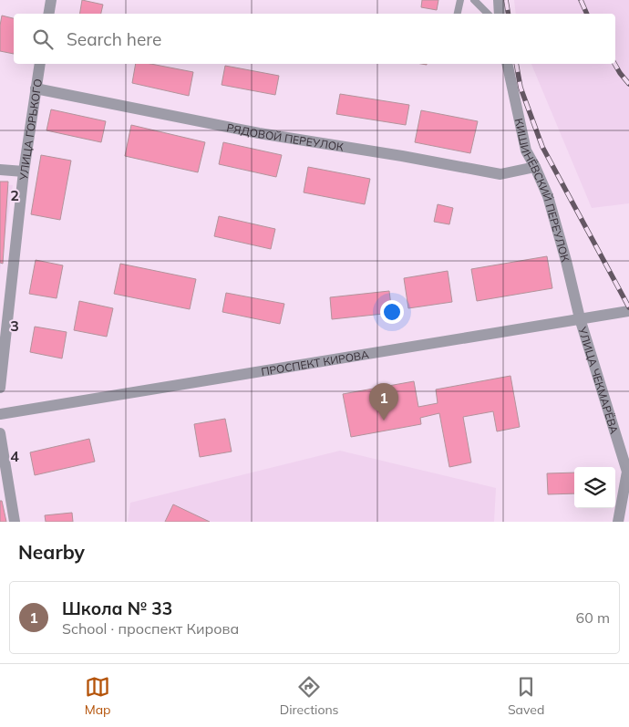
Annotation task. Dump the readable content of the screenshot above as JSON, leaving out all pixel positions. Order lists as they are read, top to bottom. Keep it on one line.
{"streets":{"street":["УЛИЦА ГОРЬКОГО","РЯДОВОЙ ПЕРЕУЛОК","КИШИНЁВСКИЙ ПЕРЕУЛОК","ПРОСПЕКТ КИРОВА","УЛИЦА ЧЕКМАРЁВА"]},"crossings":[["УЛИЦА ГОРЬКОГО","РЯДОВОЙ ПЕРЕУЛОК"],["РЯДОВОЙ ПЕРЕУЛОК","КИШИНЁВСКИЙ ПЕРЕУЛОК"],["КИШИНЁВСКИЙ ПЕРЕУЛОК","ПРОСПЕКТ КИРОВА"],["КИШИНЁВСКИЙ ПЕРЕУЛОК","УЛИЦА ЧЕКМАРЁВА"],["ПРОСПЕКТ КИРОВА","УЛИЦА ЧЕКМАРЁВА"]],"page":{"search":"Search here","pins":"1","heading":"Nearby","list":[{"mark":"1","name":"Школа № 33","note":"School · проспект Кирова","value":"60 m"}],"nav":["Map","Directions","Saved"]},"grid":{"rows":["2","3","4"]}}
